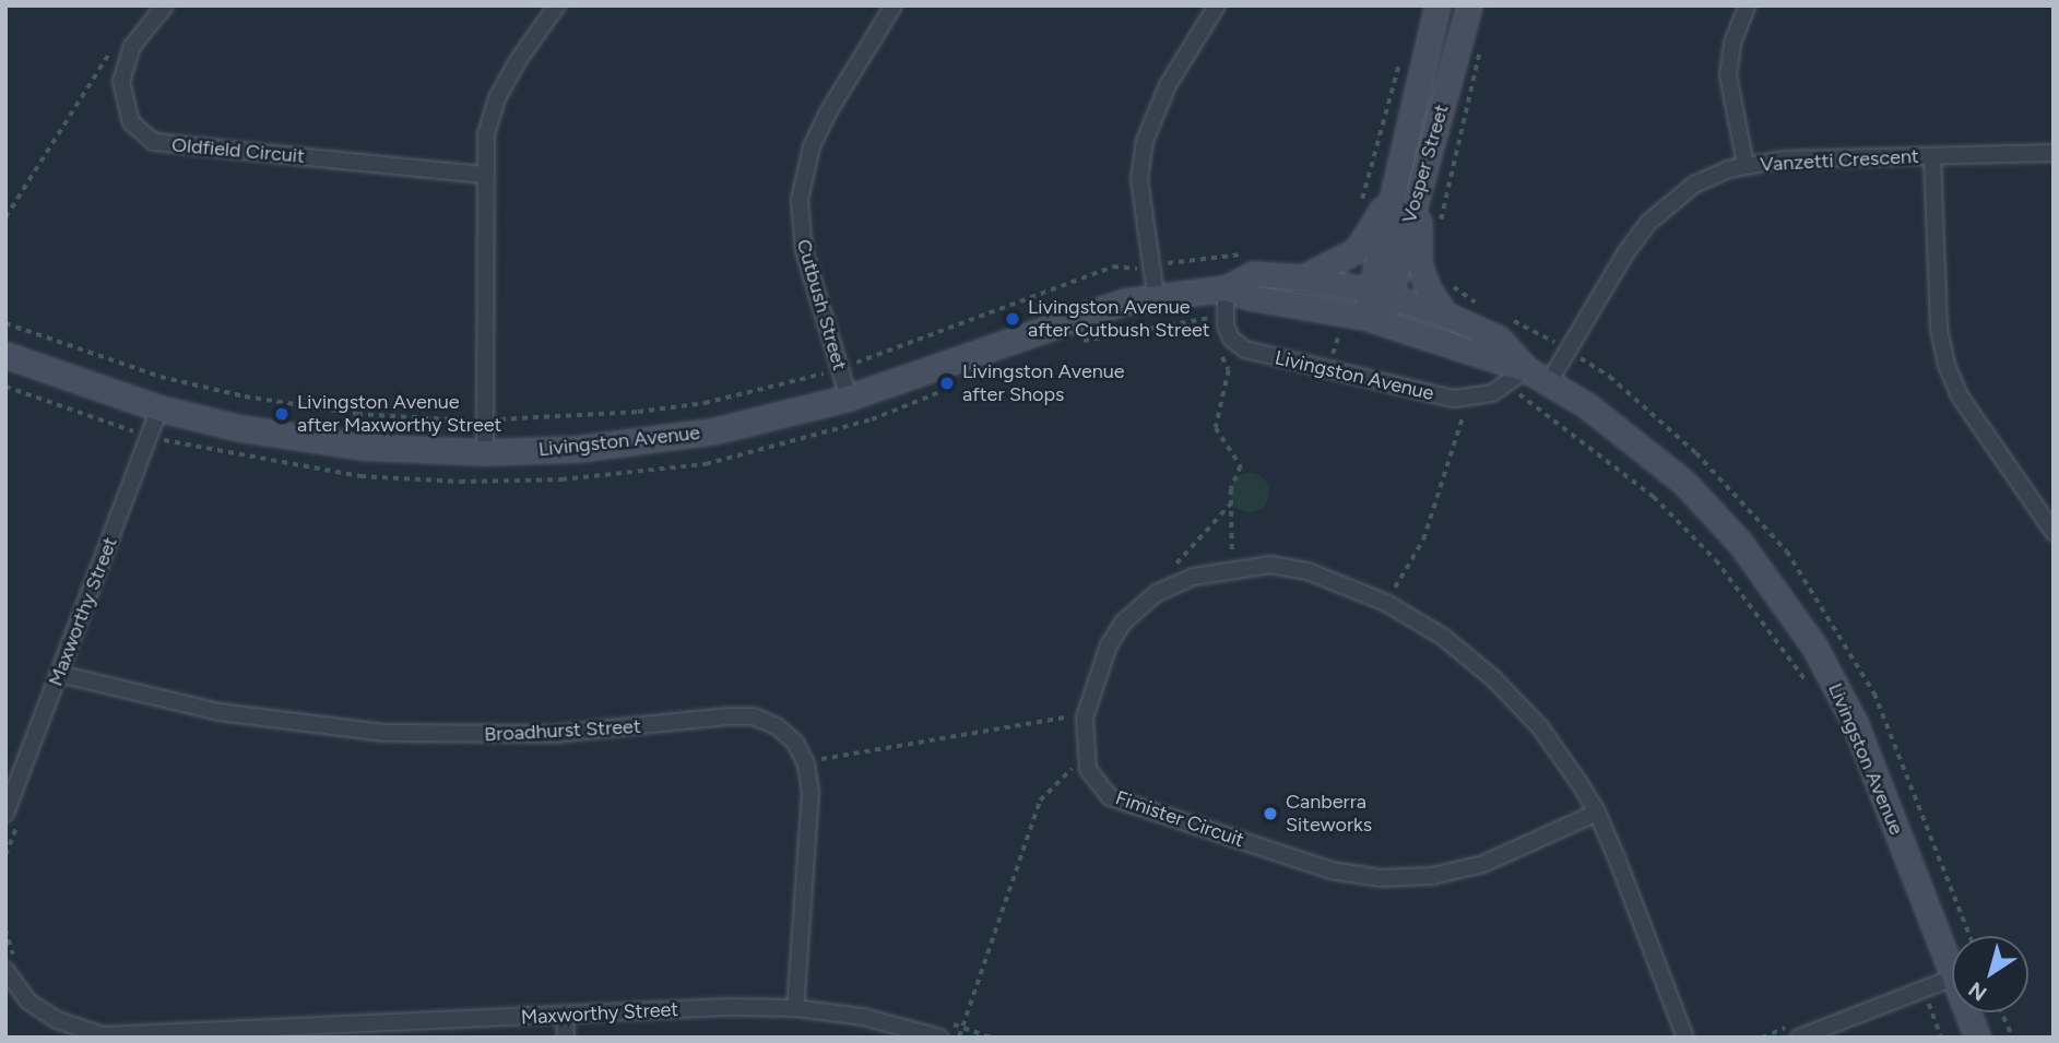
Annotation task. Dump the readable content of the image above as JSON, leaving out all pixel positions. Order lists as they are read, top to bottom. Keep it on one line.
{"streets":{"street":["Oldfield Circuit","Vanzetti Crescent","Vosper Street","Cutbush Street","Livingston Avenue","Maxworthy Street","Broadhurst Street","Fimister Circuit"]},"crossings":[["Vanzetti Crescent","Livingston Avenue"],["Vosper Street","Livingston Avenue"],["Cutbush Street","Livingston Avenue"],["Livingston Avenue","Maxworthy Street"],["Maxworthy Street","Broadhurst Street"]],"places":["Livingston Avenue after Cutbush Street","Livingston Avenue after Shops","Livingston Avenue after Maxworthy Street","Canberra Siteworks"],"north":"bottom left"}
